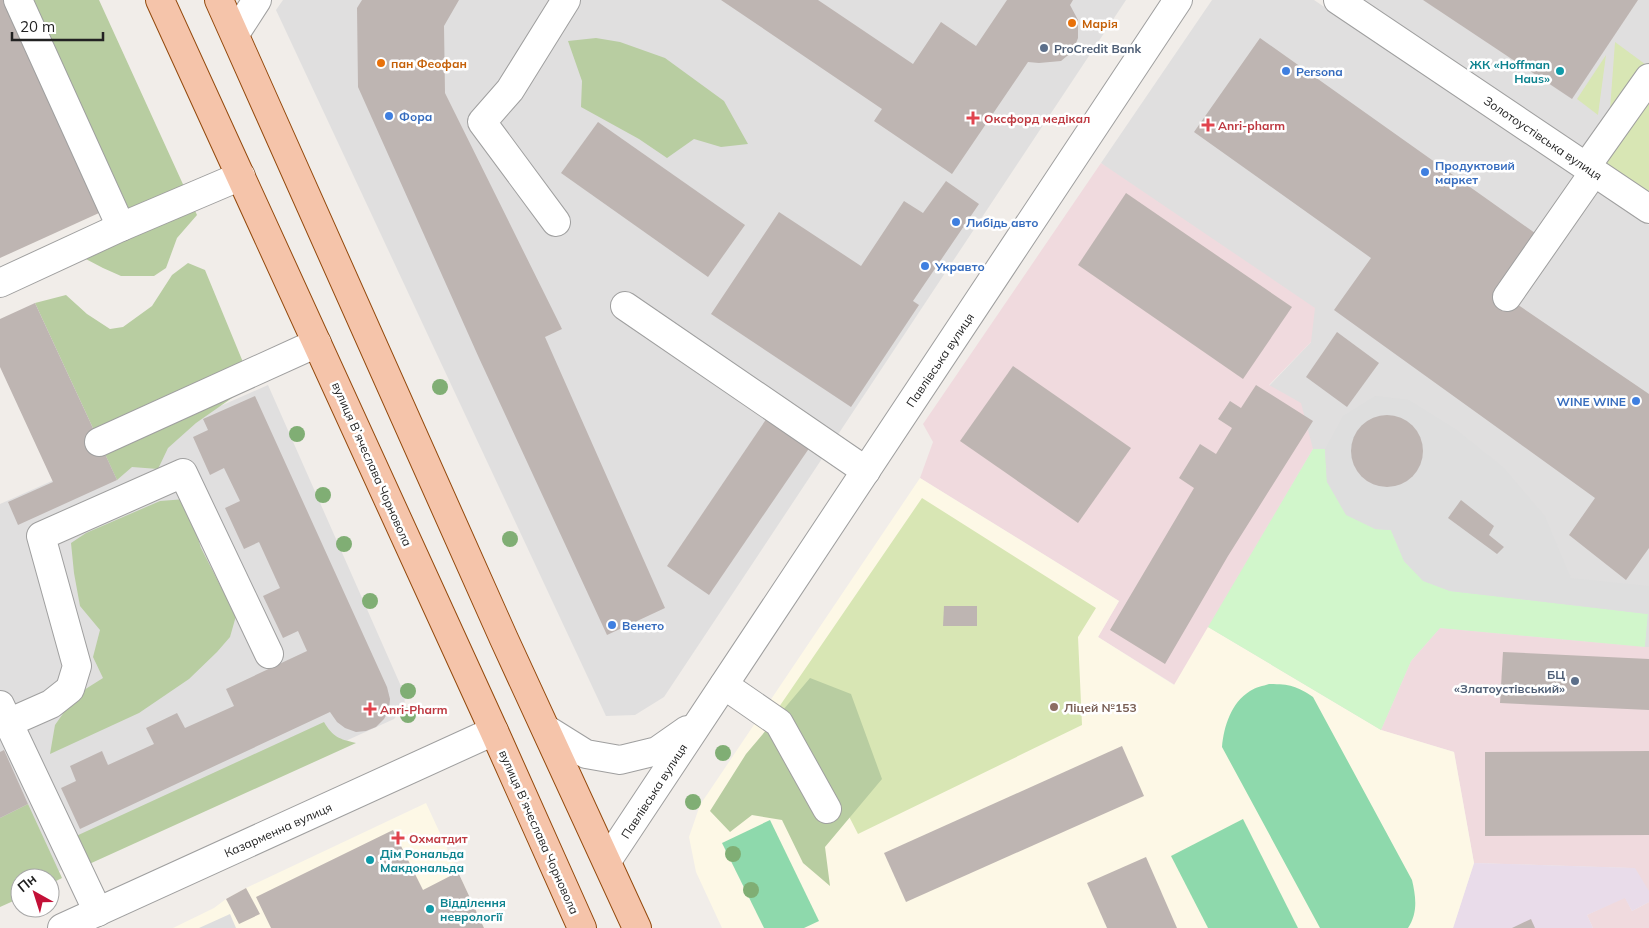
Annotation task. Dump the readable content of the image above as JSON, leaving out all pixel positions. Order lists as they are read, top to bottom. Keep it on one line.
{"streets":{"main road":["вулиця Вʼячеслава Чорновола"],"street":["Золотоустівська вулиця","Павлівська вулиця","Казарменна вулиця"]},"crossings":[["вулиця Вʼячеслава Чорновола","Казарменна вулиця"]],"places":{"other":["Марія","ProCredit Bank","пан Феофан","Persona","ЖК «Hoffman Haus»","Фора","Продуктовий маркет","Либідь авто","Укравто","WINE WINE","Венето","БЦ «Златоустівський»","Ліцей №153","Дім Рональда Макдональда","Відділення неврології"],"health":["Оксфорд медікал","Anri-pharm","Anri-Pharm","Охматдит"]},"scale_bar":"20 m","north":"top left"}
